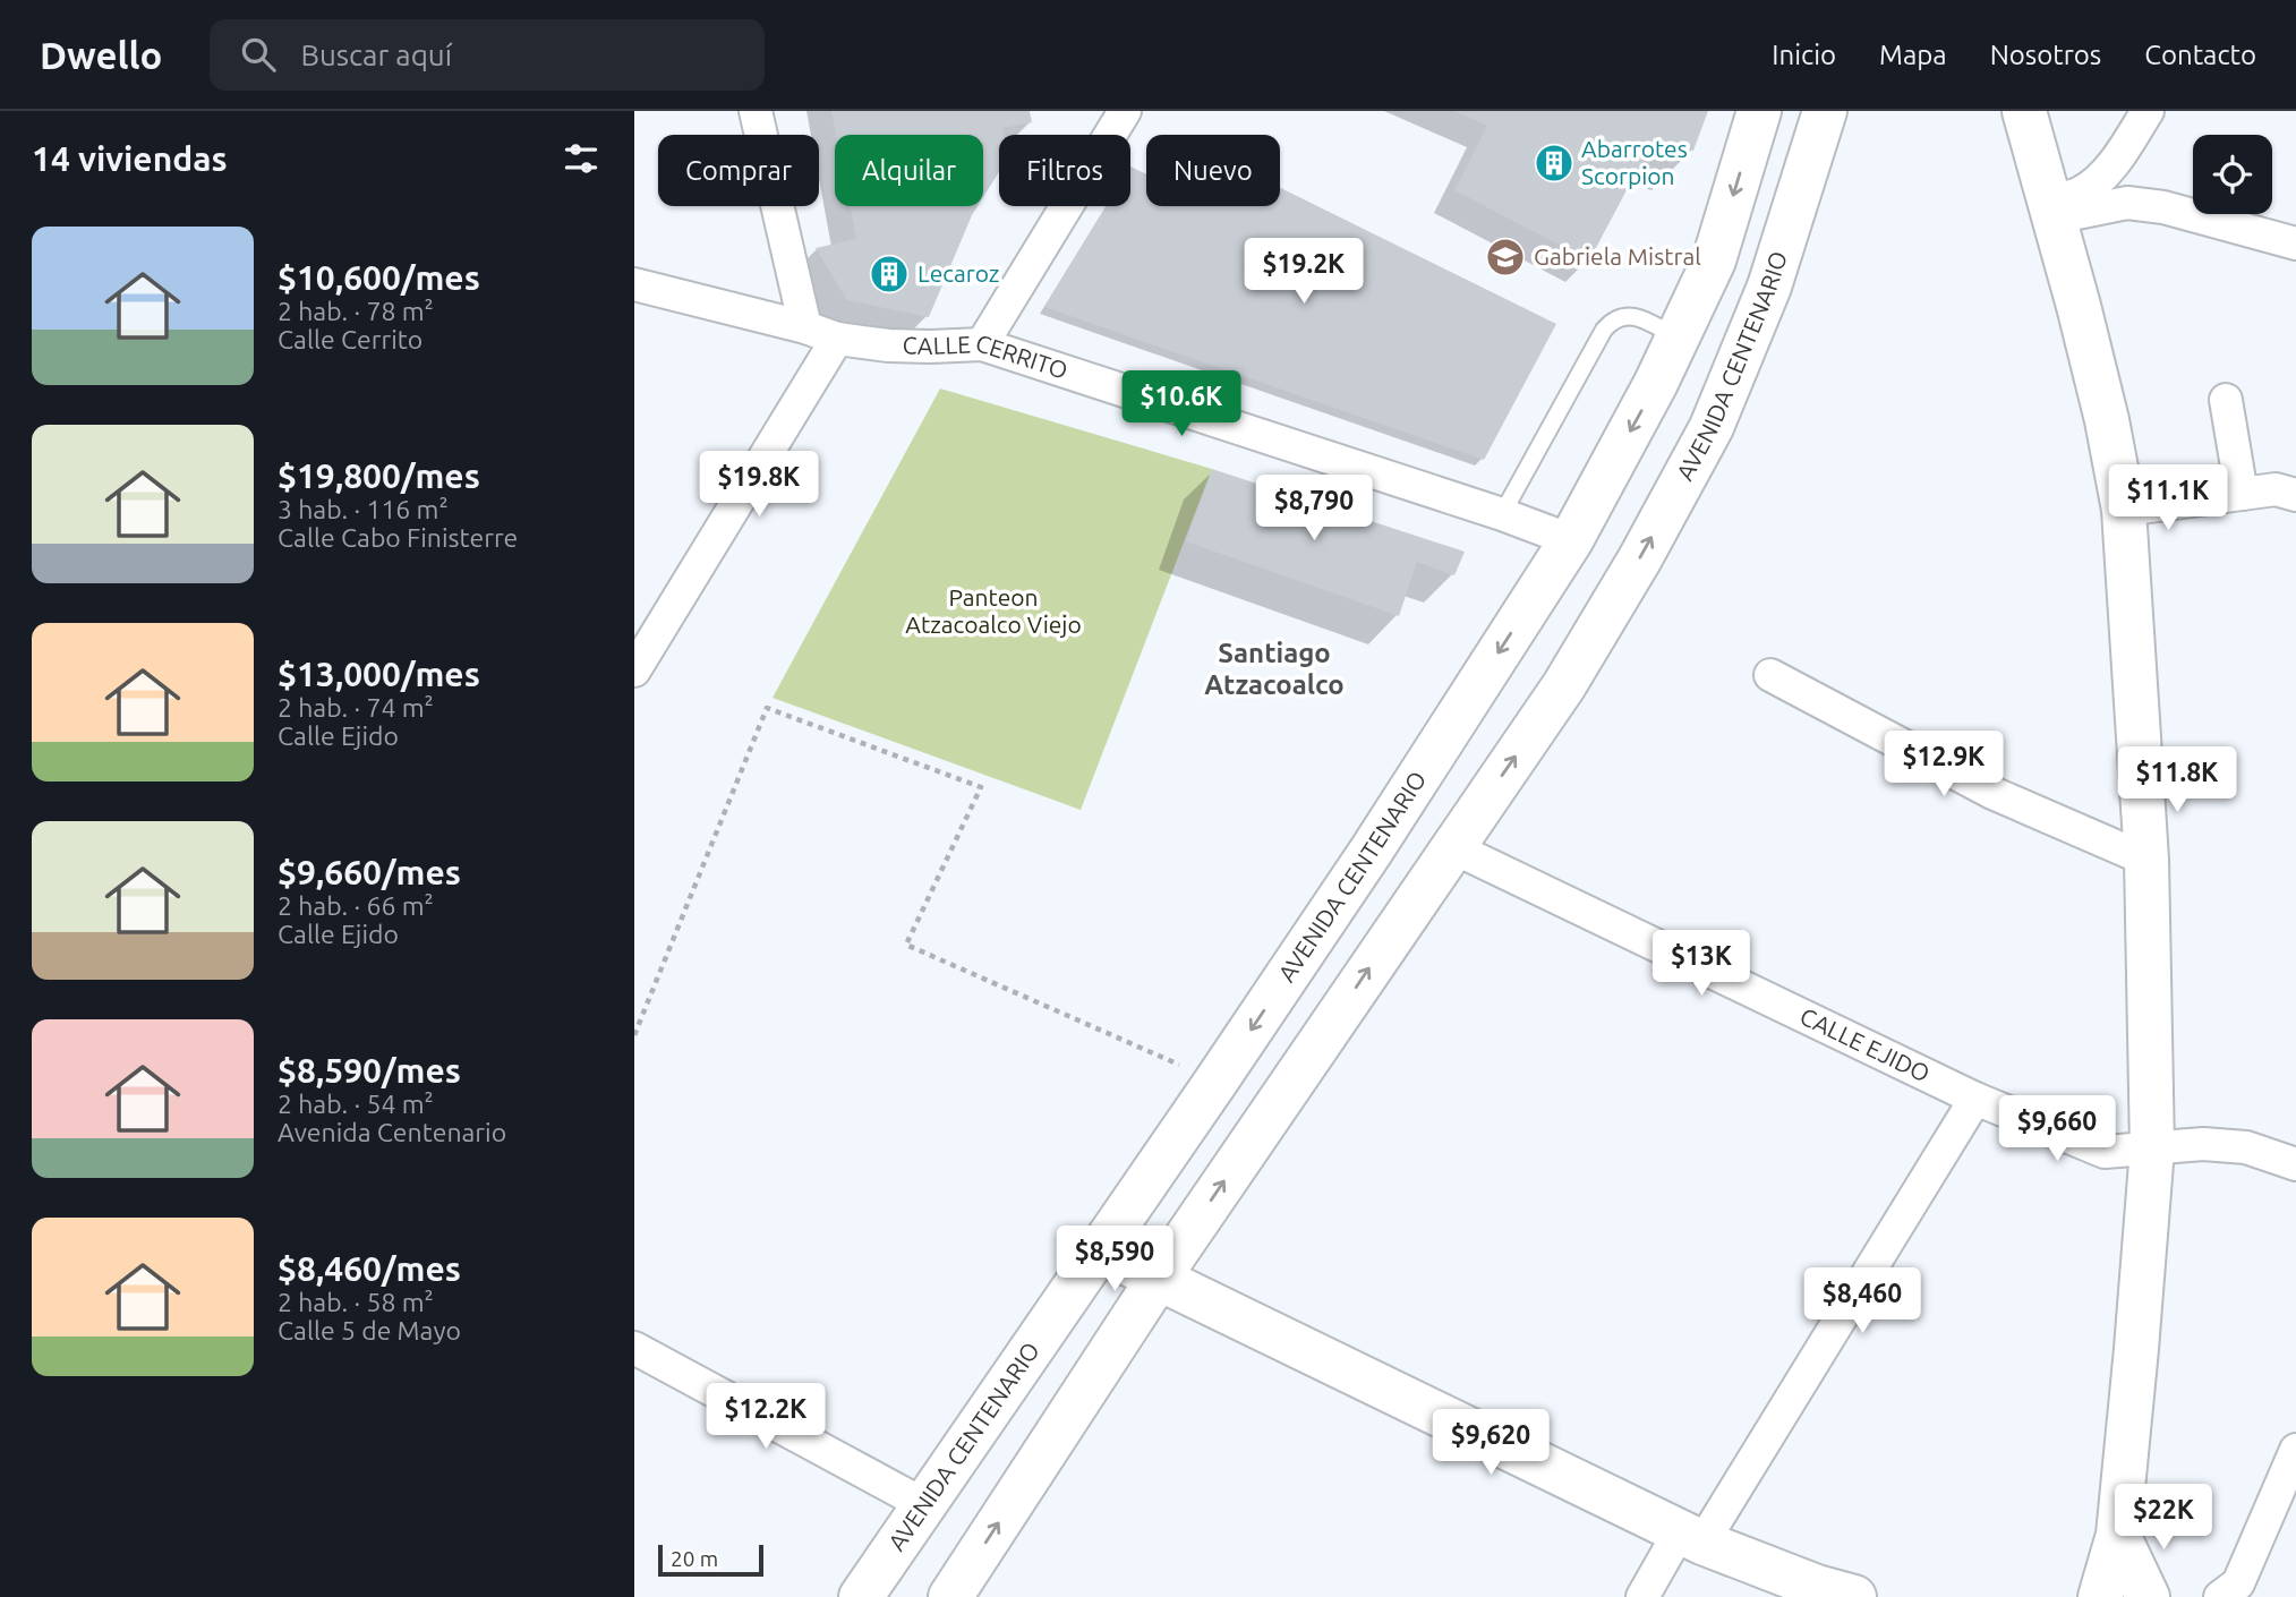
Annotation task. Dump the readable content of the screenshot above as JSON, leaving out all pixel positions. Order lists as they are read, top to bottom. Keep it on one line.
{"streets":{"main road":["AVENIDA CENTENARIO"],"street":["CALLE CERRITO","CALLE EJIDO"]},"crossings":[["CALLE CERRITO","AVENIDA CENTENARIO"],["AVENIDA CENTENARIO","CALLE EJIDO"]],"districts":["Santiago Atzacoalco"],"parks":["Panteon Atzacoalco Viejo"],"places":{"building":["Abarrotes Scorpion","Lecaroz"],"school or university":["Gabriela Mistral"]},"scale_bar":"20 m","page":{"header":"Dwello","search":"Buscar aquí","nav":["Inicio","Mapa","Nosotros","Contacto"],"heading":"14 viviendas","chip":["Comprar","Alquilar","Filtros","Nuevo"],"list":[{"name":"$10,600/mes","note":"2 hab. · 78 m² · Calle Cerrito"},{"name":"$19,800/mes","note":"3 hab. · 116 m² · Calle Cabo Finisterre"},{"name":"$13,000/mes","note":"2 hab. · 74 m² · Calle Ejido"},{"name":"$9,660/mes","note":"2 hab. · 66 m² · Calle Ejido"},{"name":"$8,590/mes","note":"2 hab. · 54 m² · Avenida Centenario"},{"name":"$8,460/mes","note":"2 hab. · 58 m² · Calle 5 de Mayo"}],"price":["$19.2K","$10.6K","$19.8K","$11.1K","$8,790","$12.9K","$11.8K","$13K","$9,660","$8,590","$8,460","$12.2K","$9,620","$22K"],"scale":"20 m"}}
